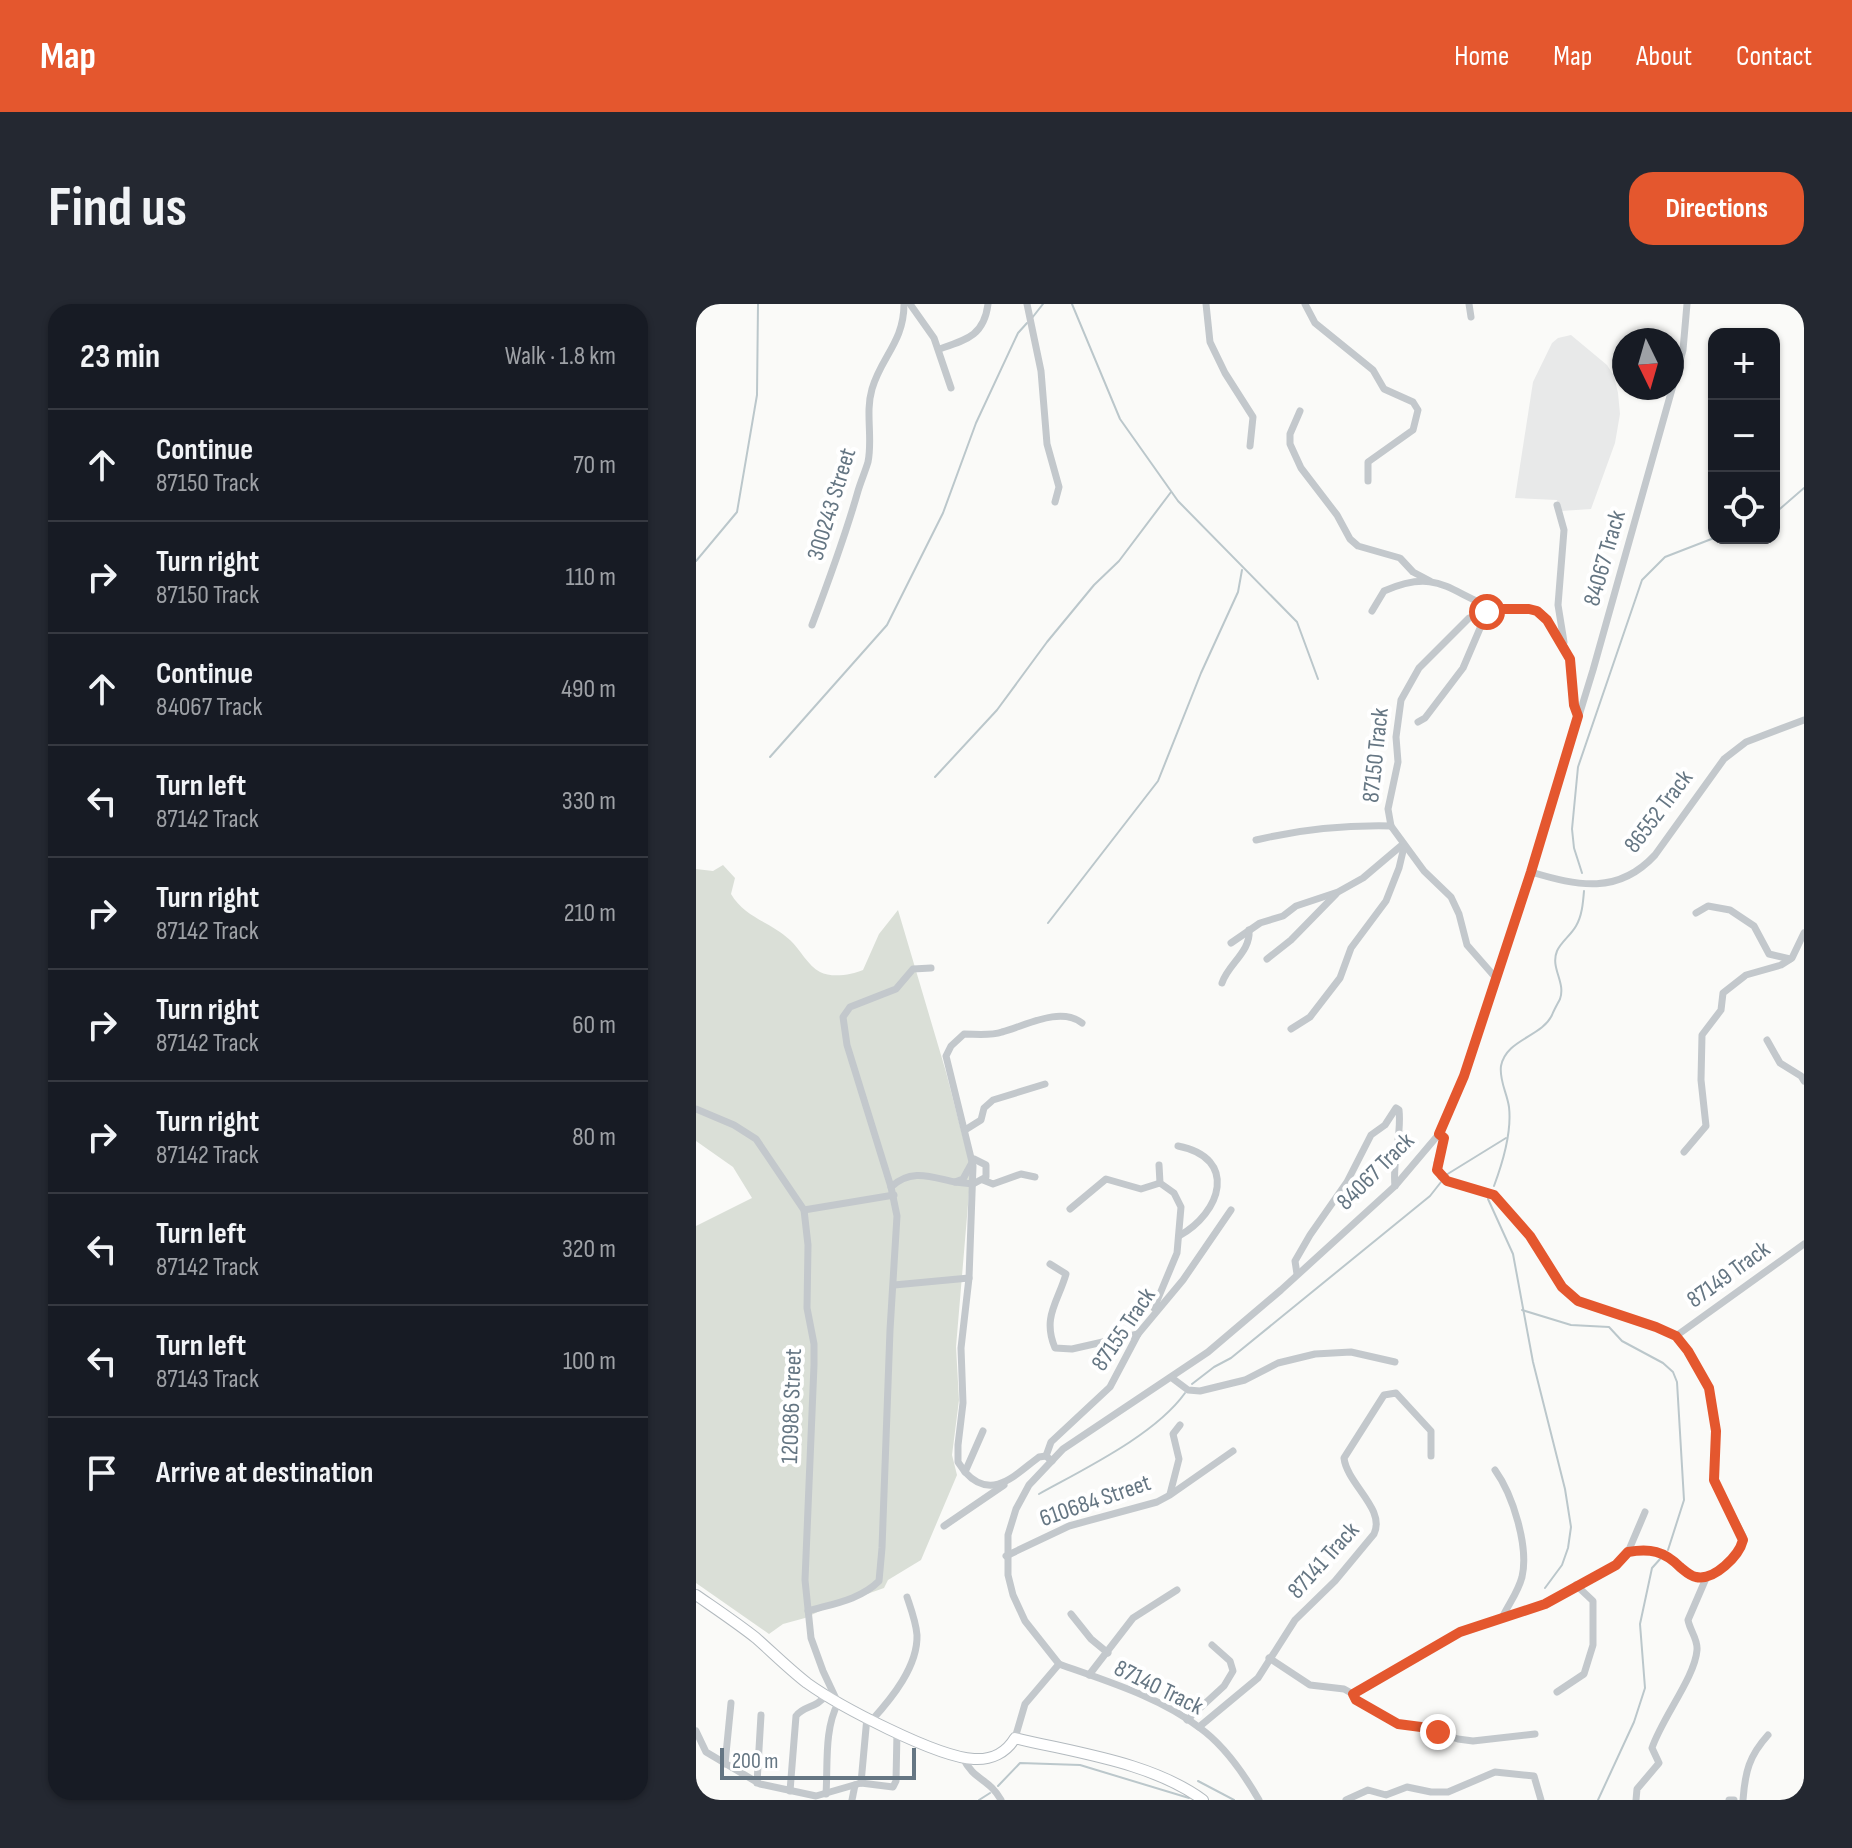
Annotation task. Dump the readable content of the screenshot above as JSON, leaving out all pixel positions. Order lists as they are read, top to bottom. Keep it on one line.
{"streets":{"street":["300243 Street","84067 Track","87150 Track","86552 Track","87149 Track","87155 Track","120986 Street","610684 Street","87141 Track","87140 Track"]},"crossings":[["84067 Track","87150 Track"],["84067 Track","86552 Track"],["84067 Track","87155 Track"],["84067 Track","610684 Street"],["84067 Track","87140 Track"],["87141 Track","87140 Track"]],"scale_bar":"200 m","north":"bottom","page":{"header":"Map","nav":["Home","Map","About","Contact"],"buttons":"Directions","title":"Find us","heading":["23 min","Walk · 1.8 km"],"map_buttons":["+","−"],"list":[["Continue","87150 Track","70 m"],["Turn right","87150 Track","110 m"],["Continue","84067 Track","490 m"],["Turn left","87142 Track","330 m"],["Turn right","87142 Track","210 m"],["Turn right","87142 Track","60 m"],["Turn right","87142 Track","80 m"],["Turn left","87142 Track","320 m"],["Turn left","87143 Track","100 m"],"Arrive at destination"],"scale":"200 m"}}
